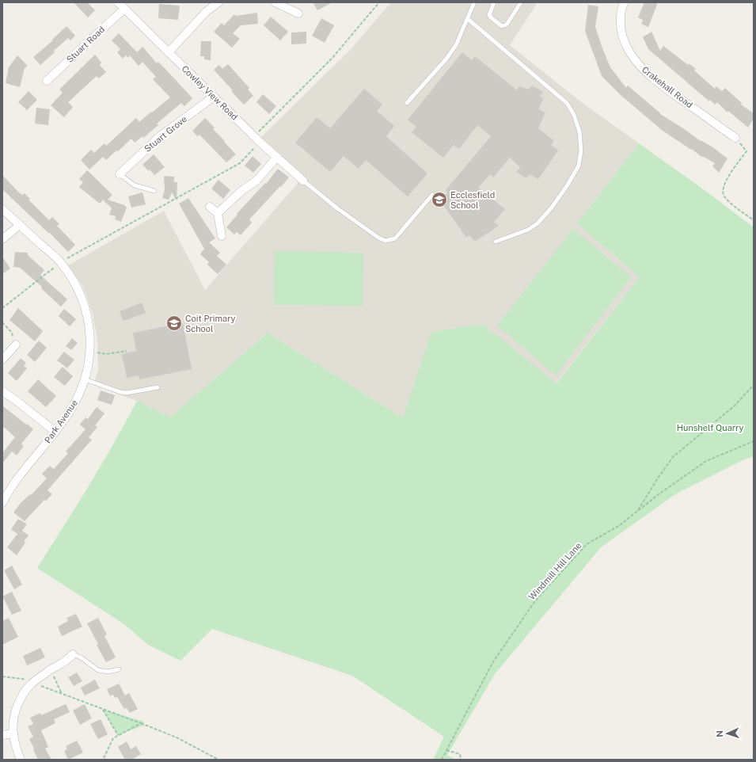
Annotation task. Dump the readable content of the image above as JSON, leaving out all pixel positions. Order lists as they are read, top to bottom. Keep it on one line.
{"streets":{"street":["Stuart Road","Crakehall Road","Cowley View Road","Stuart Grove","Park Avenue"],"path":["Windmill Hill Lane"]},"crossings":[["Stuart Road","Cowley View Road"],["Cowley View Road","Stuart Grove"]],"parks":["Hunshelf Quarry"],"places":{"school or university":["Ecclesfield School","Coit Primary School"]},"north":"left"}
